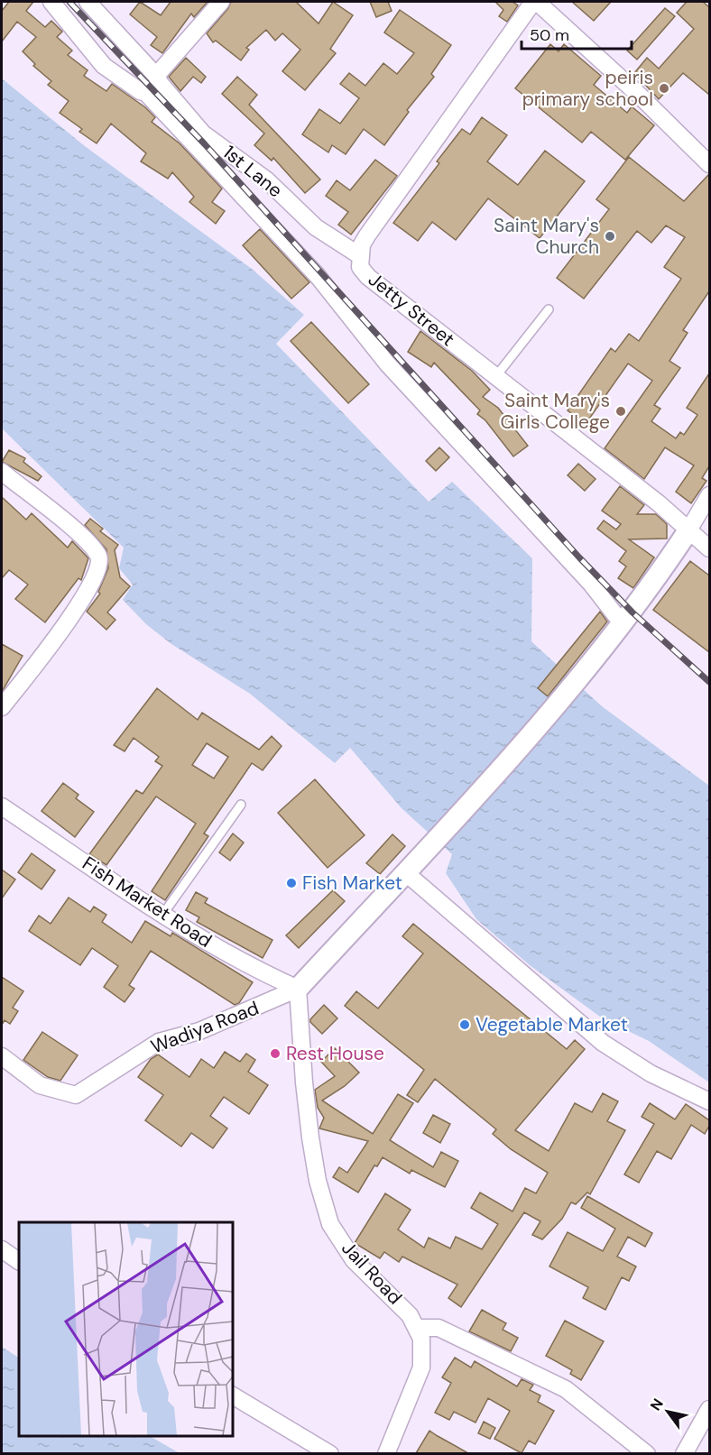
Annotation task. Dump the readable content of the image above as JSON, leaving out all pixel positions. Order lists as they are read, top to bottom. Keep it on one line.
{"streets":{"street":["1st Lane","Jetty Street","Fish Market Road","Wadiya Road","Jail Road"]},"crossings":[["1st Lane","Jetty Street"],["Fish Market Road","Wadiya Road"],["Fish Market Road","Jail Road"],["Wadiya Road","Jail Road"]],"places":["peiris primary school","Saint Mary's Church","Saint Mary's Girls College","Fish Market","Vegetable Market","Rest House"],"scale_bar":"50 m","north":"top left"}
